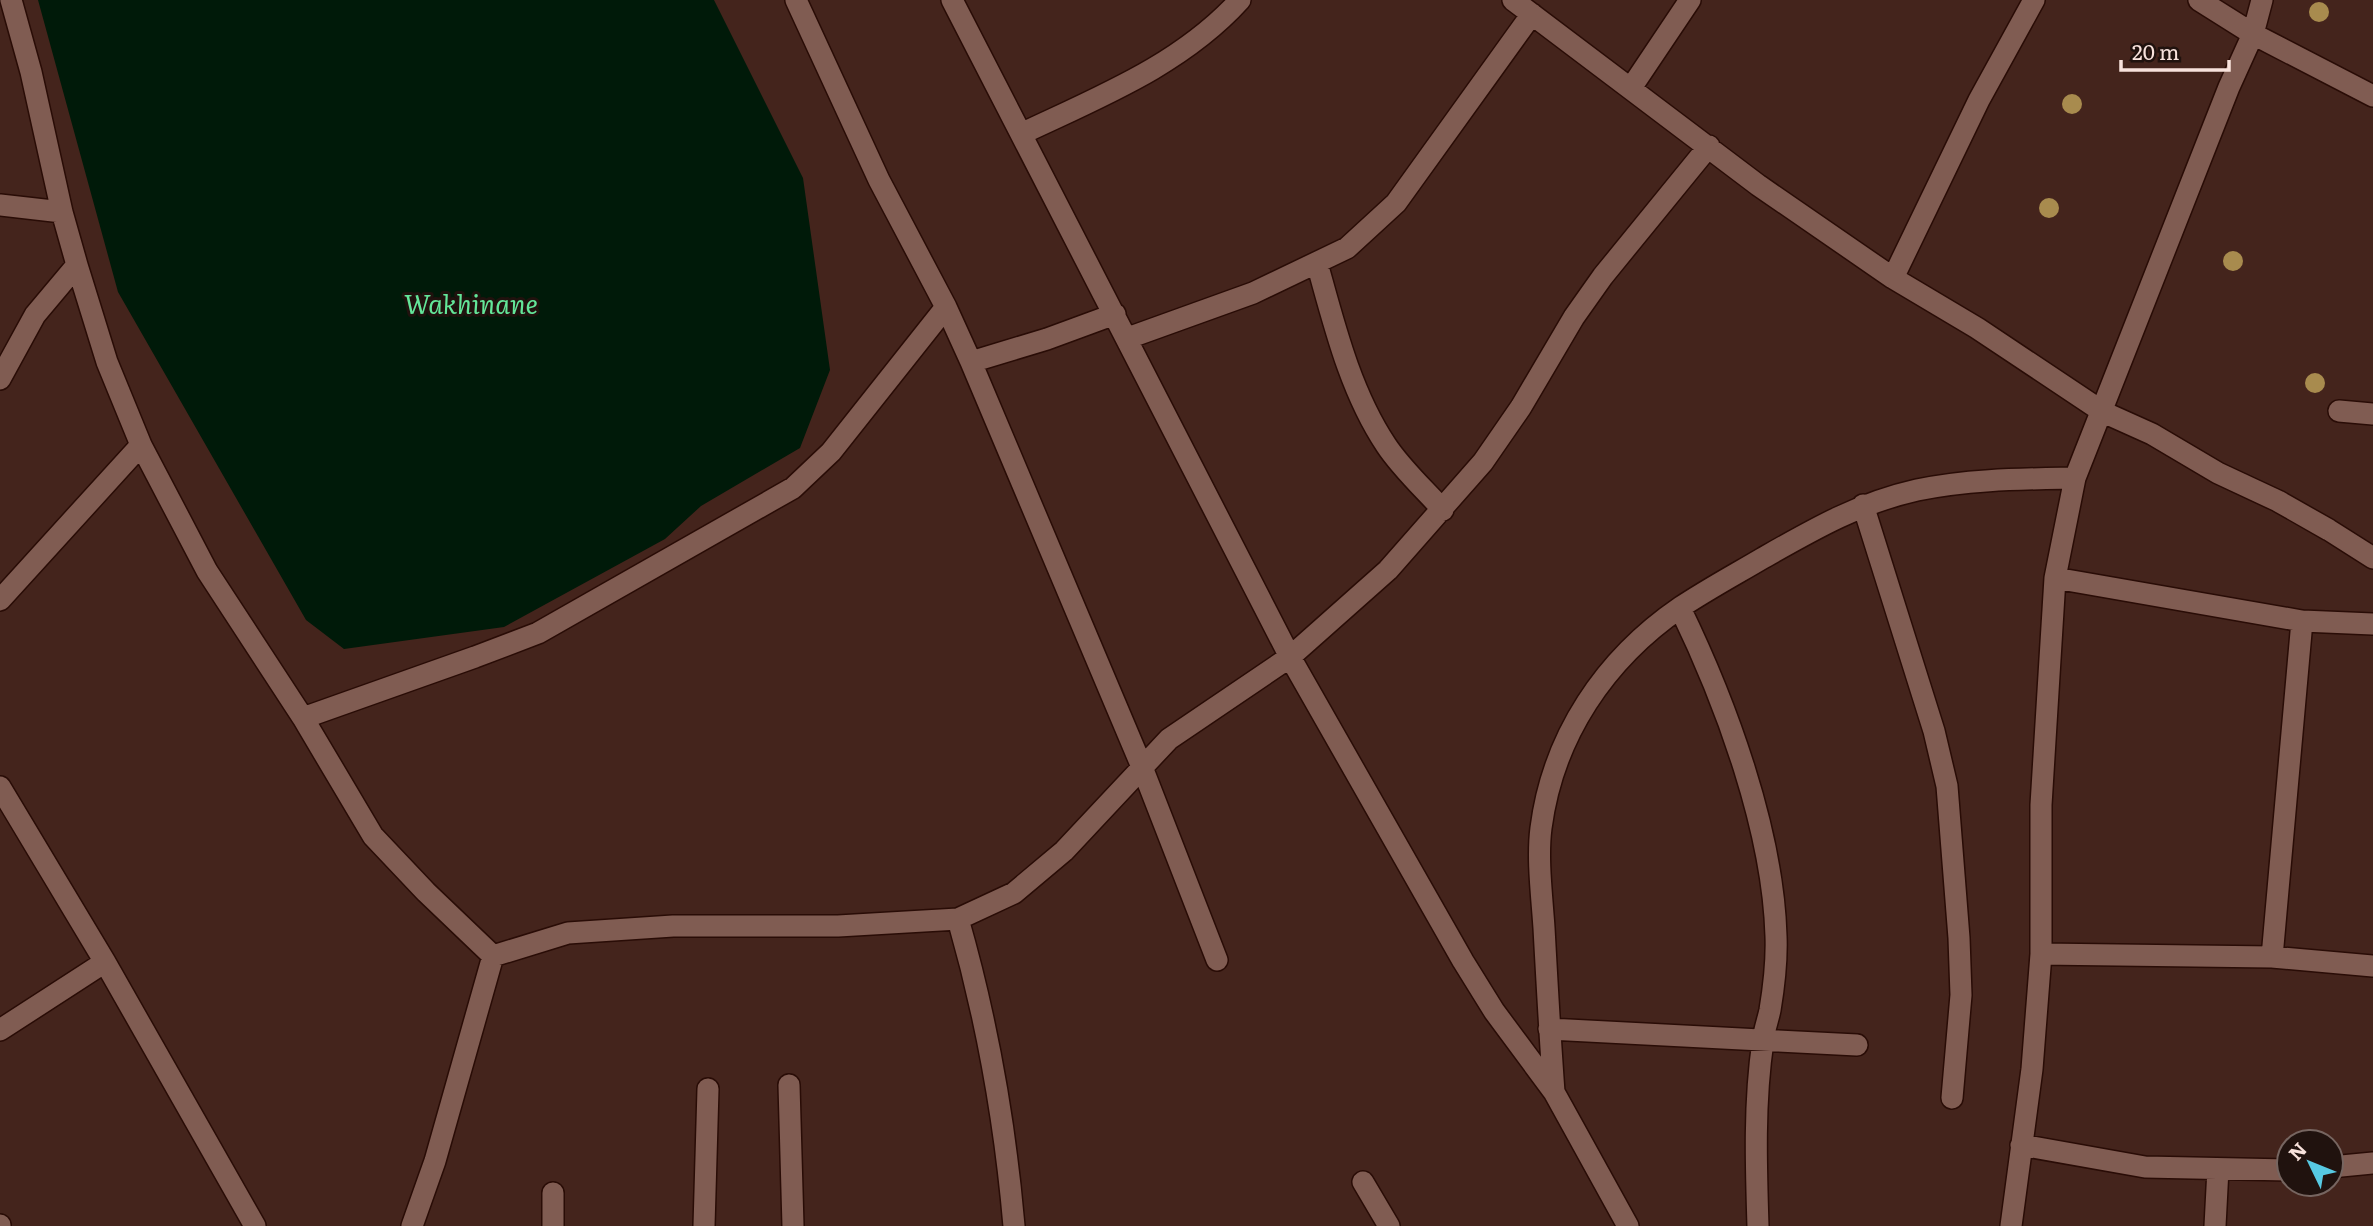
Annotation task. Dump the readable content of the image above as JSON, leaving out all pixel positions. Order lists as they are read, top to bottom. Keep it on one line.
{"water":["Wakhinane"],"scale_bar":"20 m","north":"top left"}
